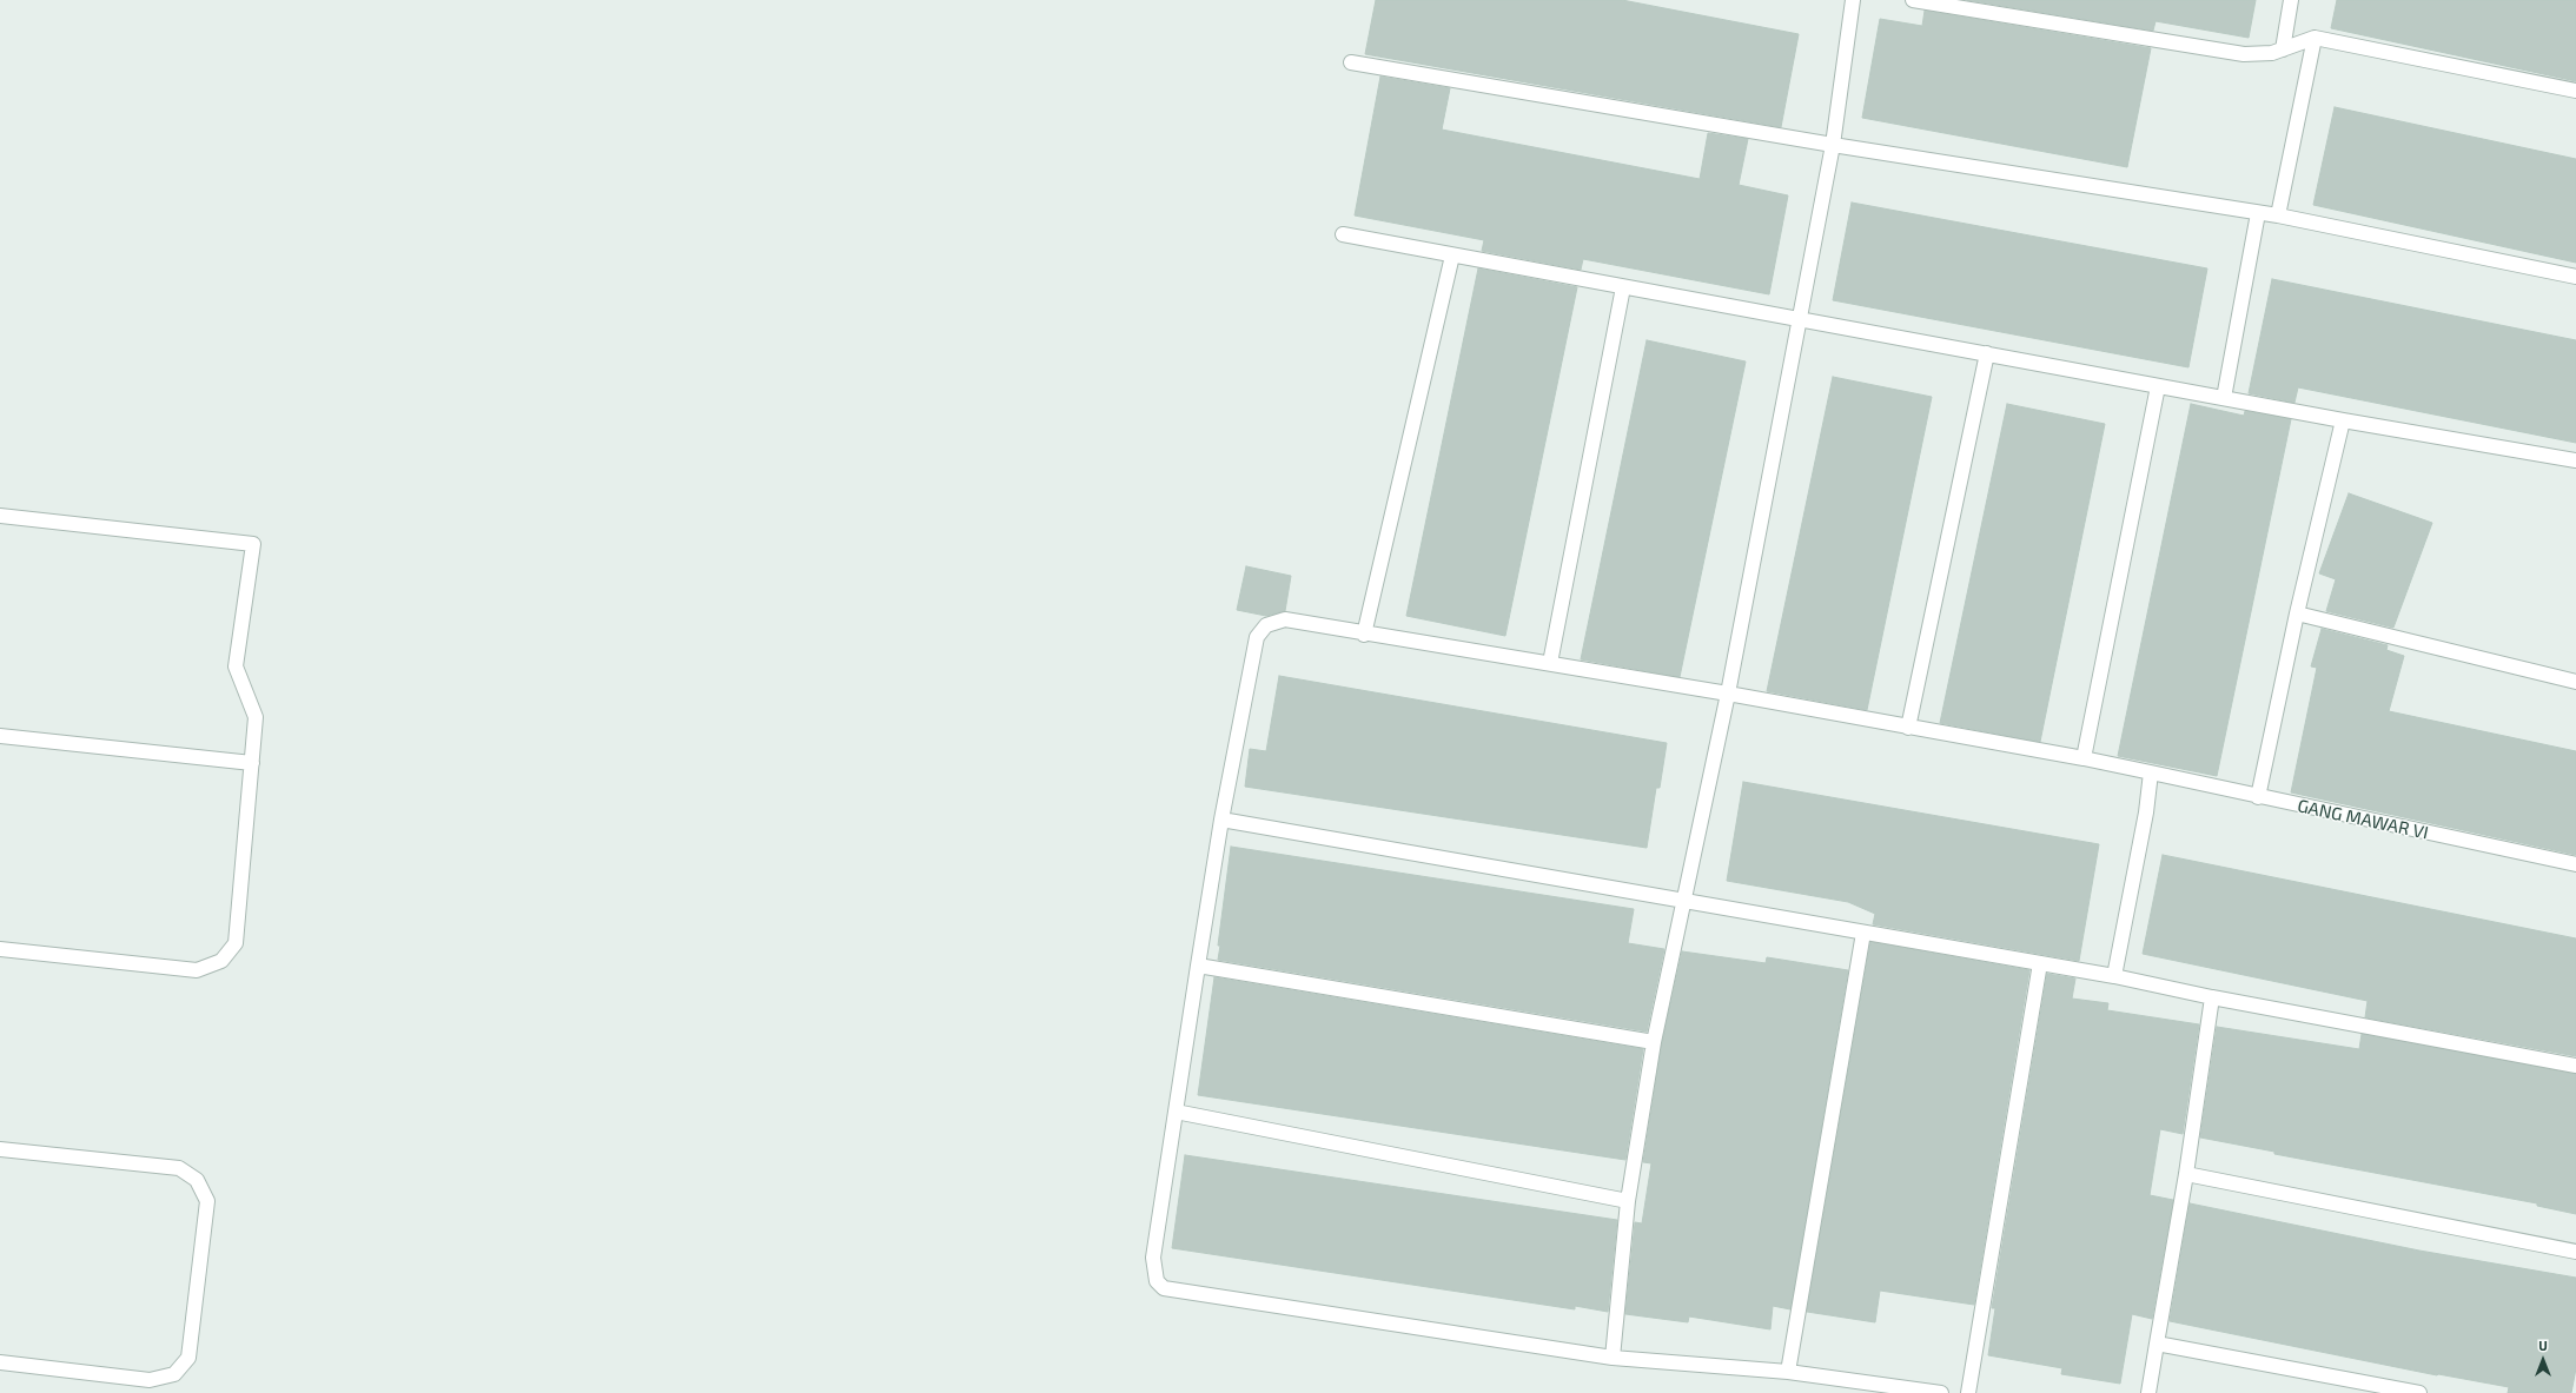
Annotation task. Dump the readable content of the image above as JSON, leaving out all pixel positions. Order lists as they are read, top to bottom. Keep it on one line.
{"streets":{"street":["GANG MAWAR VI"]},"north":"top"}
